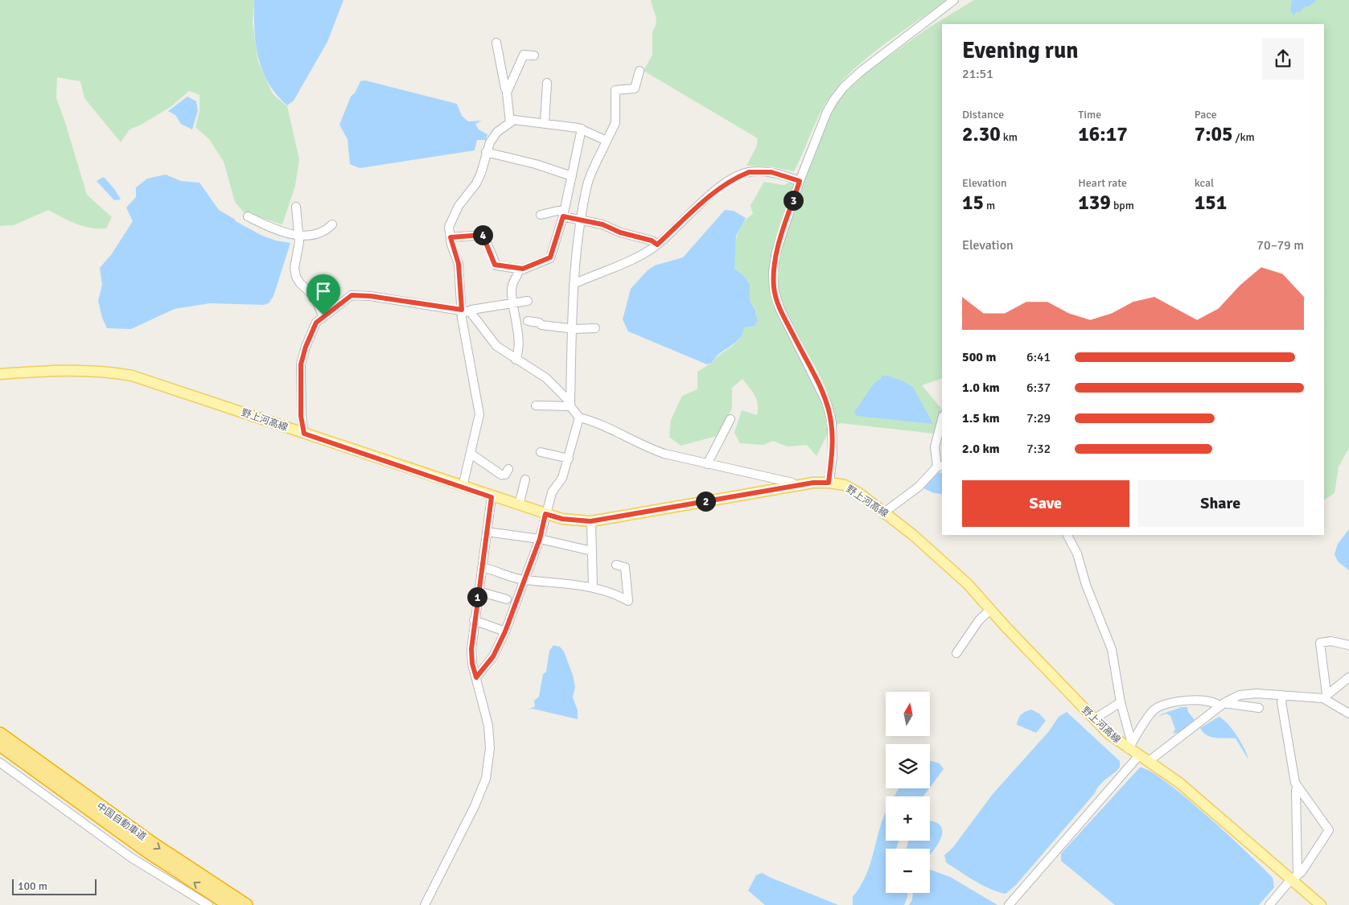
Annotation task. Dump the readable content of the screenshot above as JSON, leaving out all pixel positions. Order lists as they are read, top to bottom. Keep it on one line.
{"streets":{"highway":["中国自動車道"],"main road":["野上河高線"]},"scale_bar":"100 m","north":"top","page":{"heading":["Evening run","21:51"],"stats":[["Distance","2.30 km"],["Time","16:17"],["Pace","7:05 /km"],["Elevation","15 m"],["Heart rate","139 bpm"],["kcal","151"]],"pins":["3","4","2","1"],"chart":["Elevation","70–79 m"],"list":[{"name":"500 m","note":"6:41"},{"name":"1.0 km","note":"6:37"},{"name":"1.5 km","note":"7:29"},{"name":"2.0 km","note":"7:32"}],"buttons":["Save","Share"],"map_buttons":["+","−"],"scale":"100 m"}}
